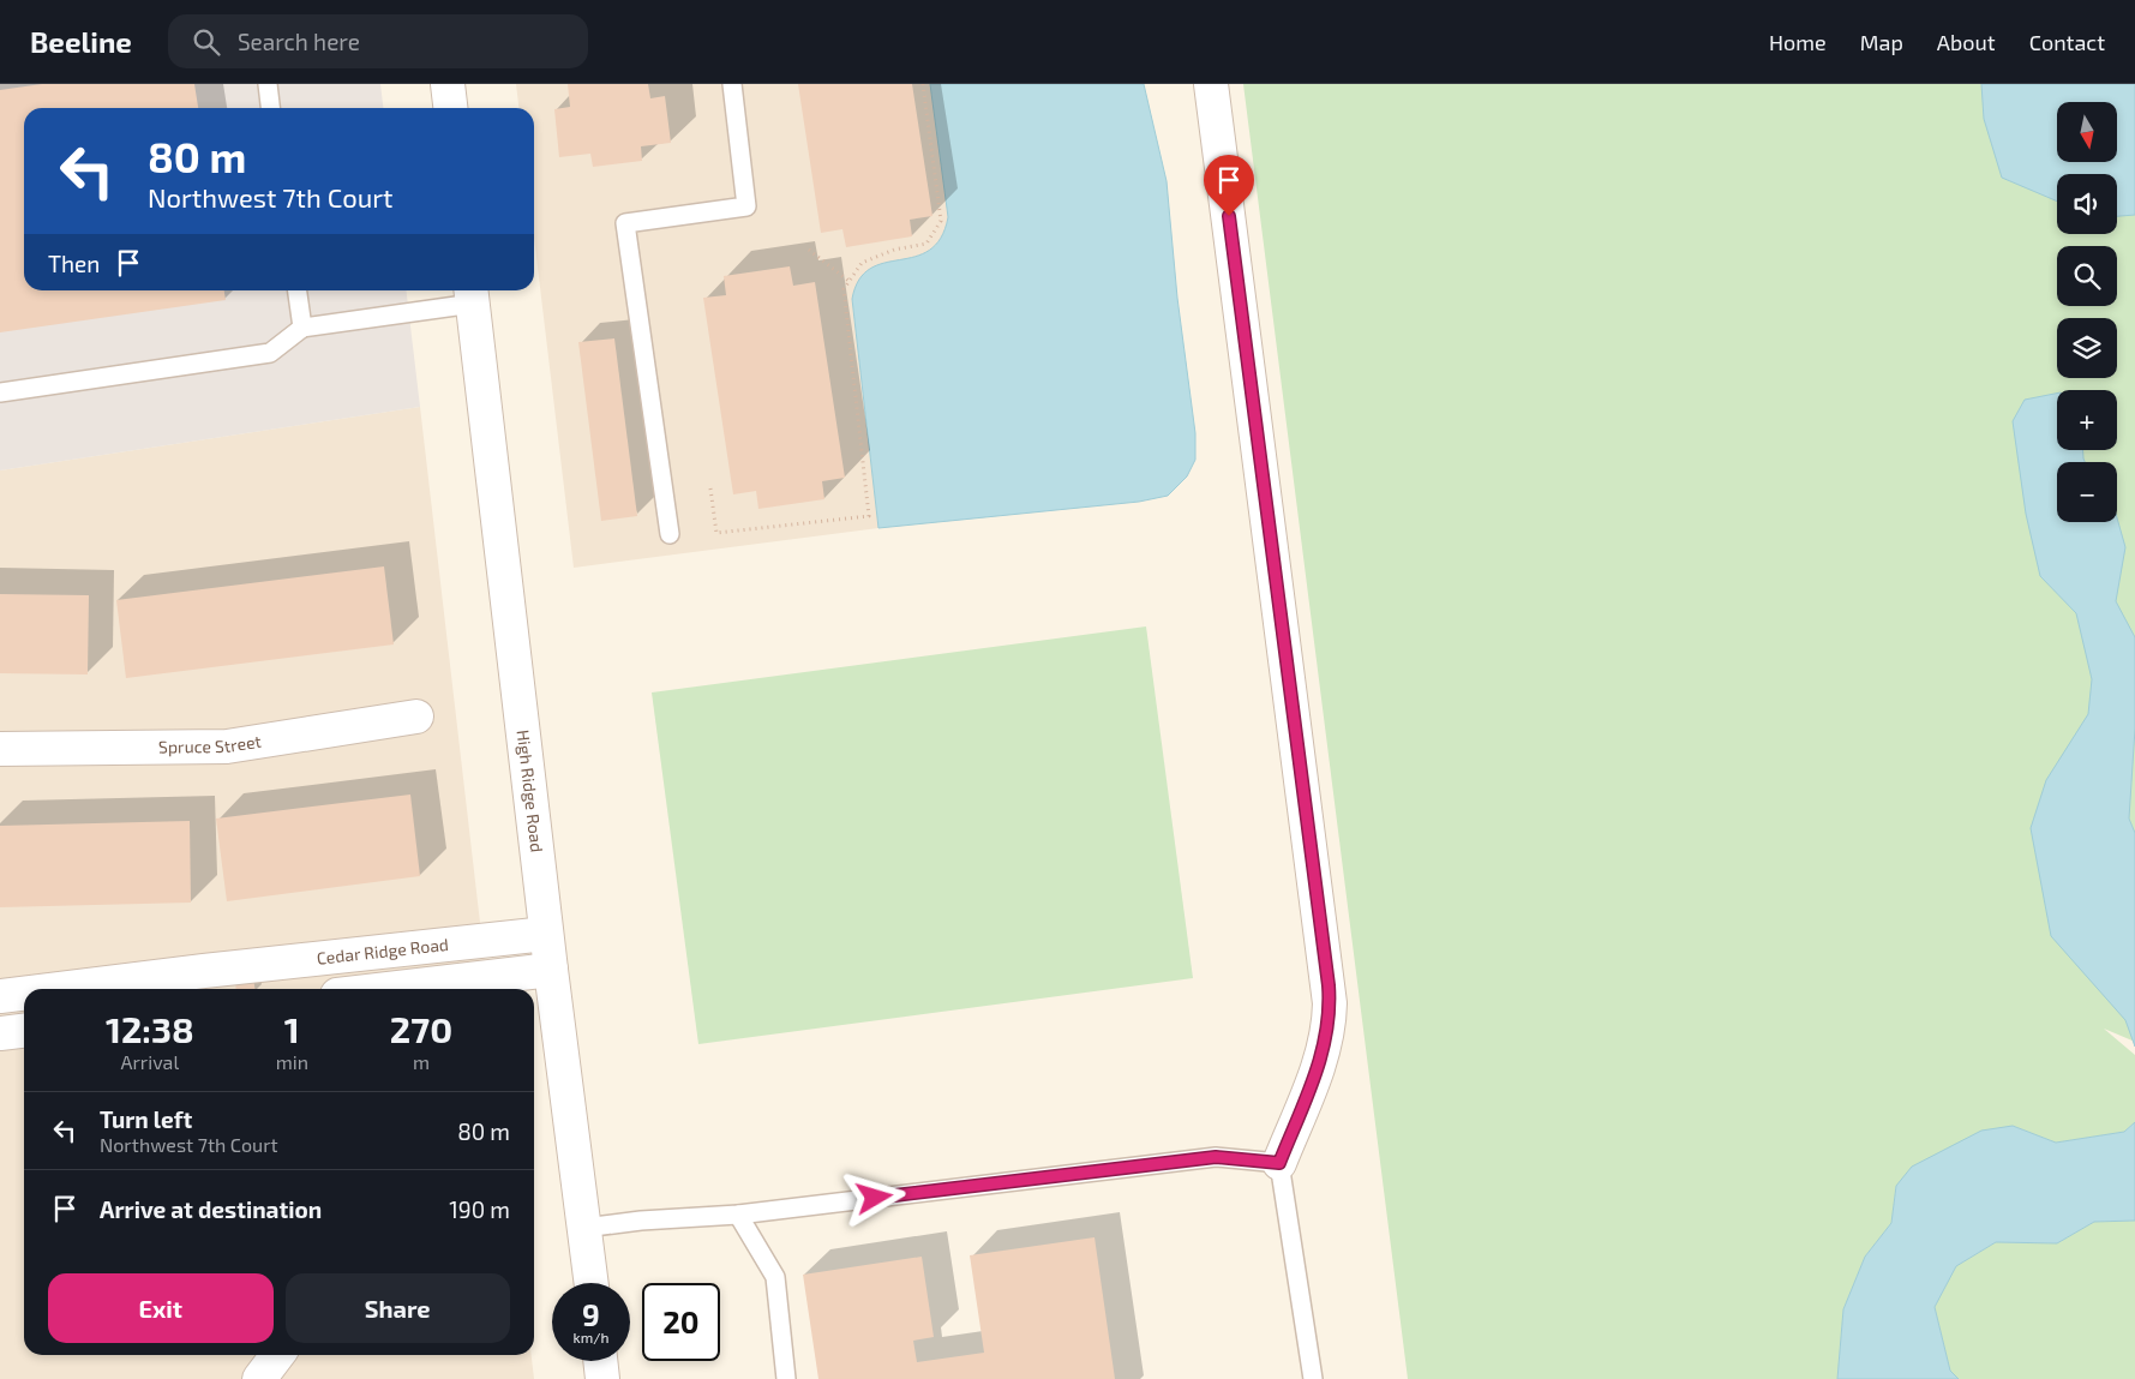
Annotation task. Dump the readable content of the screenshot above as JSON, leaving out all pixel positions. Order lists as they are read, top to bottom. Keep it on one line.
{"streets":{"street":["Spruce Street","High Ridge Road","Cedar Ridge Road"]},"crossings":[["High Ridge Road","Cedar Ridge Road"]],"north":"bottom","page":{"header":"Beeline","search":"Search here","nav":["Home","Map","About","Contact"],"map_buttons":["+","−"],"turn":["80 m","Northwest 7th Court"],"then":"Then","eta":["12:38","Arrival","1","min","270","m"],"list":[{"name":"Turn left","note":"Northwest 7th Court","value":"80 m"},{"name":"Arrive at destination","value":"190 m"}],"buttons":["Exit","Share"],"speed":"9 km/h","limit":"20"}}
